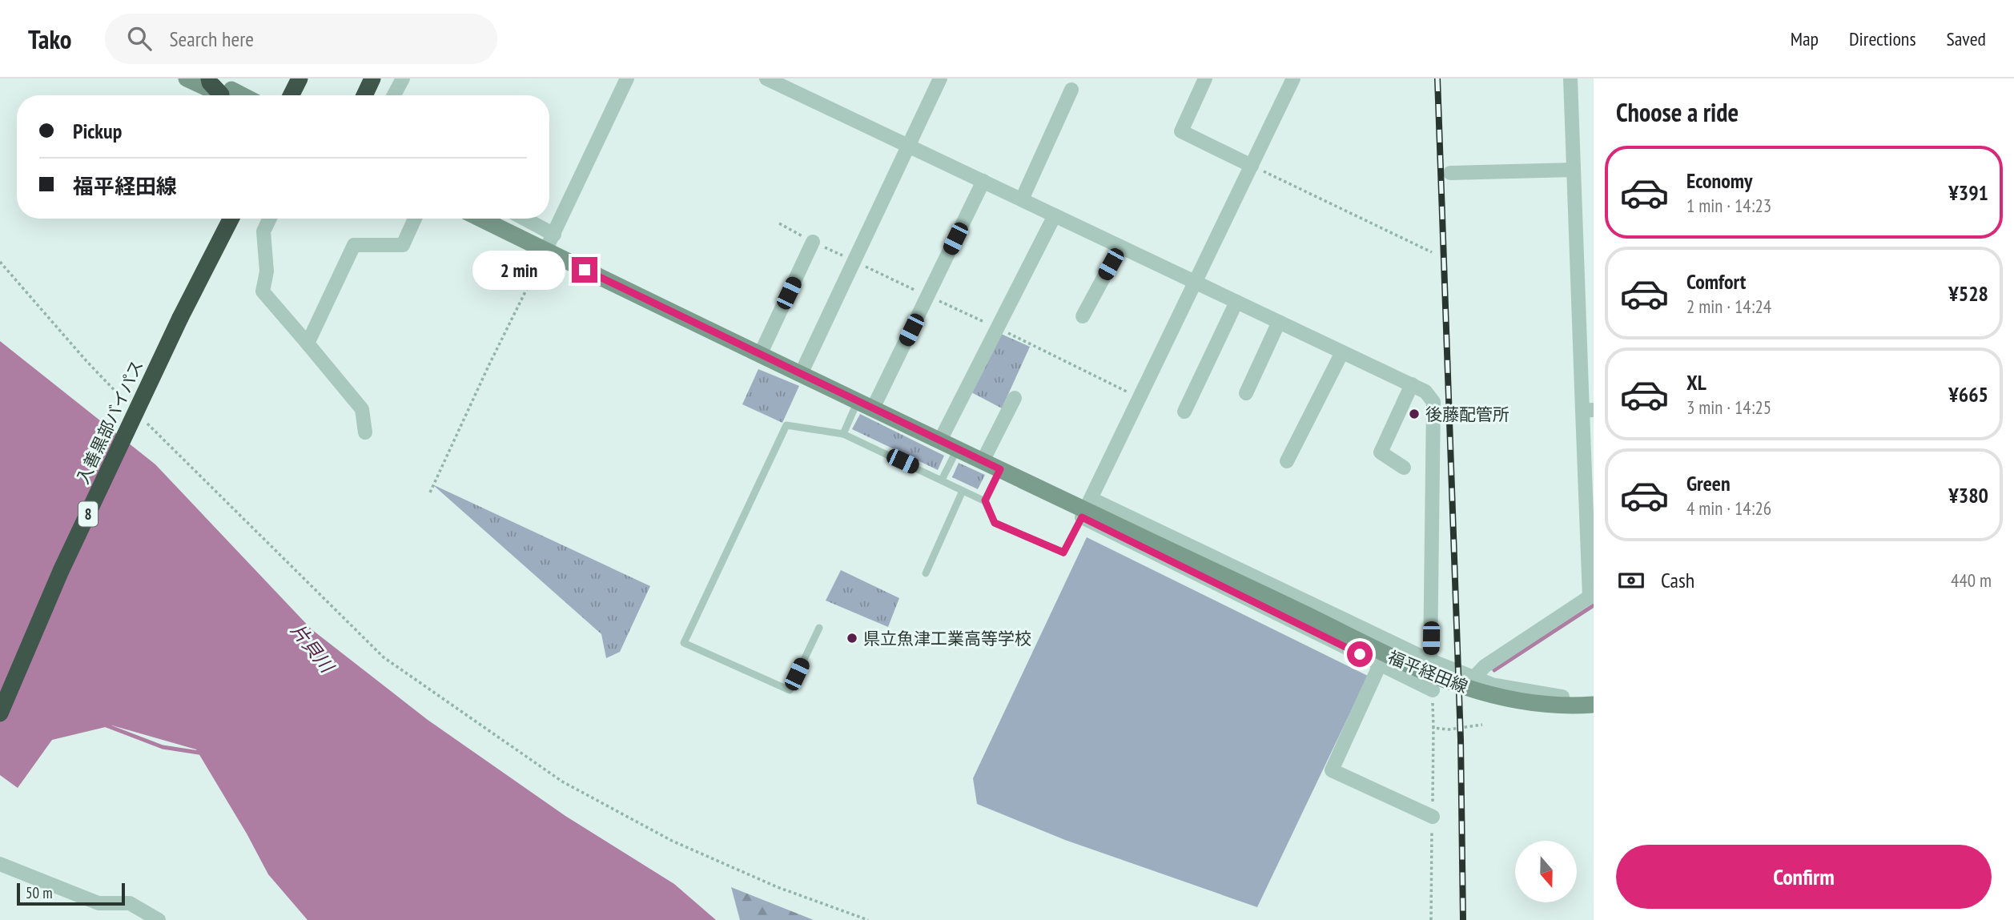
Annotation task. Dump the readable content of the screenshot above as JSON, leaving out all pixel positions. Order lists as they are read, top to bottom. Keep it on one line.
{"streets":{"highway":["入善黒部バイパス","8"],"main road":["福平経田線"]},"water":["片貝川"],"places":["後藤配管所","県立魚津工業高等学校"],"scale_bar":"50 m","north":"bottom","page":{"header":"Tako","search":"Search here","nav":["Map","Directions","Saved"],"heading":"Choose a ride","banner":["Pickup","福平経田線"],"list":[{"name":"Economy","note":"1 min · 14:23","value":"¥391"},{"name":"Comfort","note":"2 min · 14:24","value":"¥528"},{"name":"XL","note":"3 min · 14:25","value":"¥665"},{"name":"Green","note":"4 min · 14:26","value":"¥380"}],"bubble":"2 min","pay":["Cash","440 m"],"buttons":"Confirm","scale":"50 m"}}
